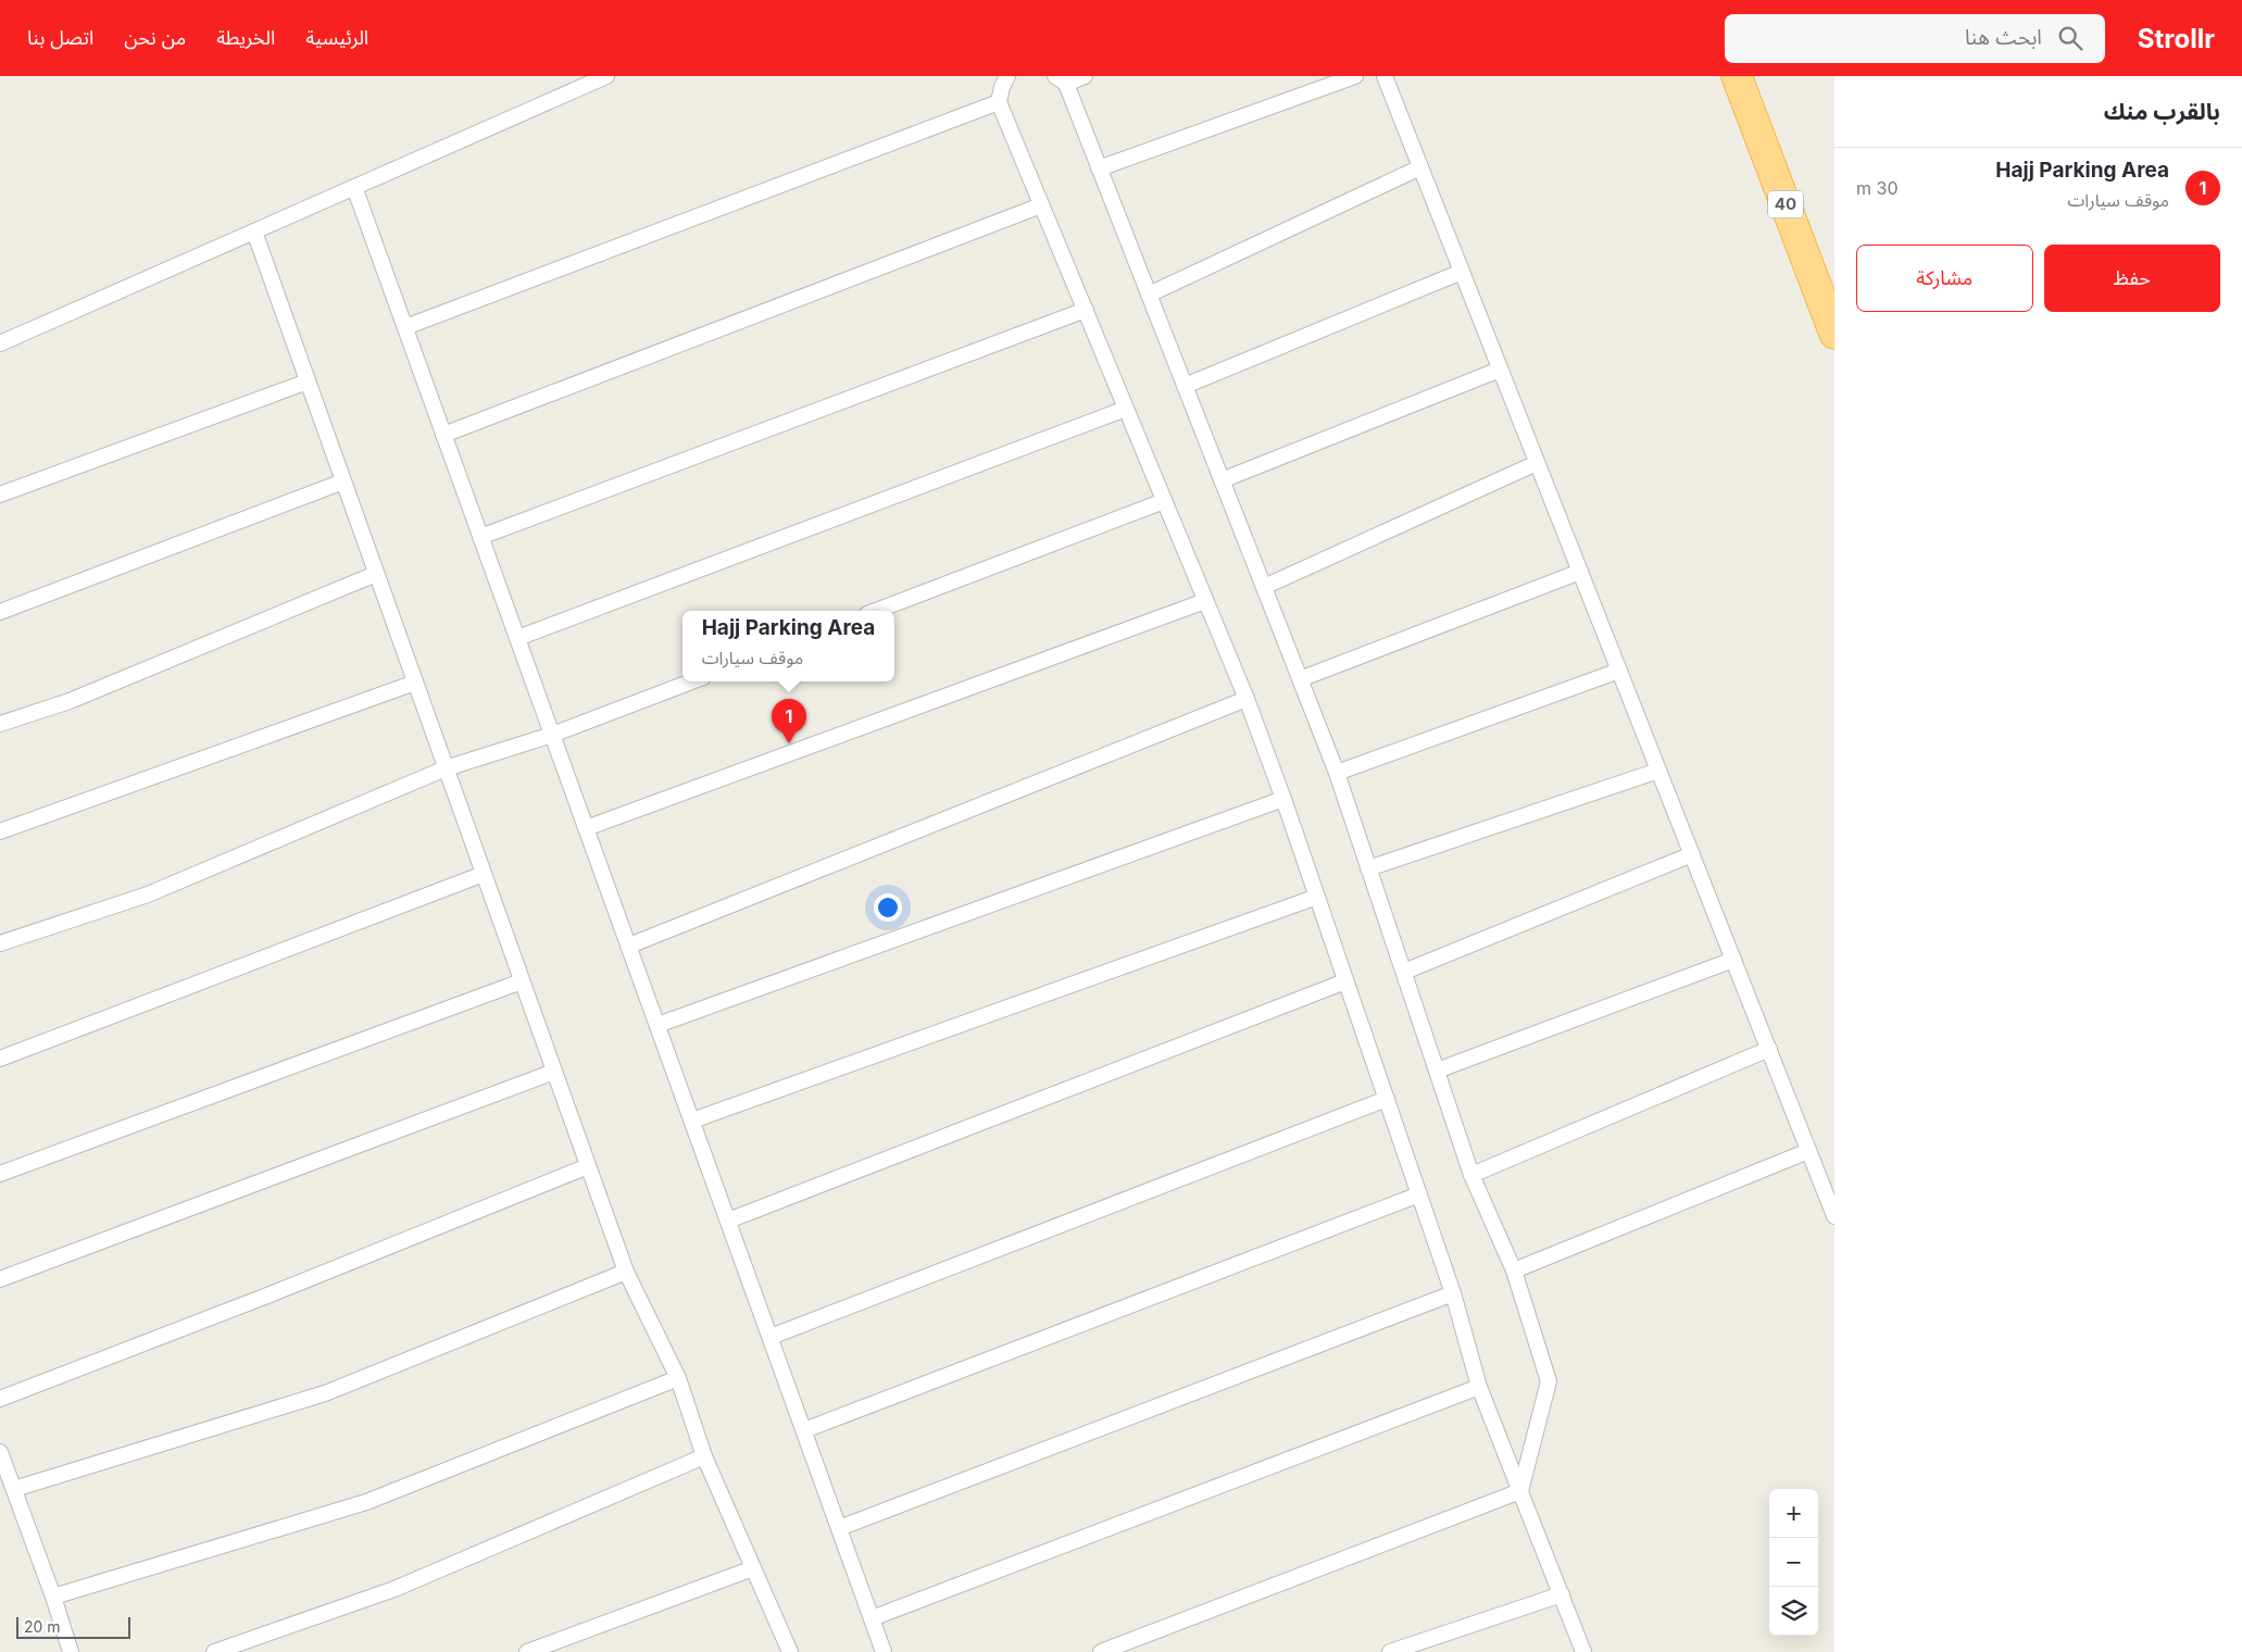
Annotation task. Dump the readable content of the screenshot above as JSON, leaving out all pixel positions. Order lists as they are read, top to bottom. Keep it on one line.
{"streets":{"highway":["40"]},"scale_bar":"20 m","page":{"header":"Strollr","search":"ابحث هنا","nav":["الرئيسية","الخريطة","من نحن","اتصل بنا"],"heading":"بالقرب منك","list":[{"mark":"1","name":"Hajj Parking Area","note":"موقف سيارات","value":"30 m"}],"buttons":["حفظ","مشاركة"],"popup":["Hajj Parking Area","موقف سيارات"],"pins":"1","map_buttons":["+","−"],"scale":"20 m"}}
